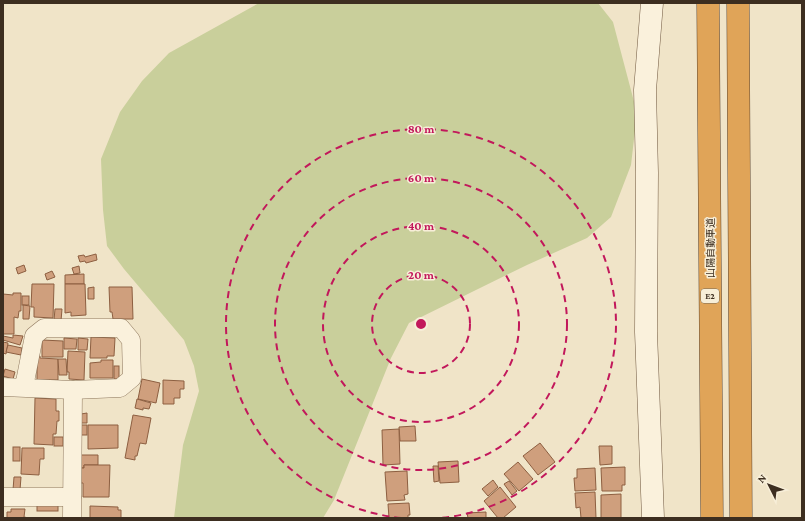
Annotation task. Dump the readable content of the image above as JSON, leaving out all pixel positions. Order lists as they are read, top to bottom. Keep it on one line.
{"streets":{"highway":["山陽自動車道","E2"]},"north":"top left","rings":["80 m","60 m","40 m","20 m"]}
